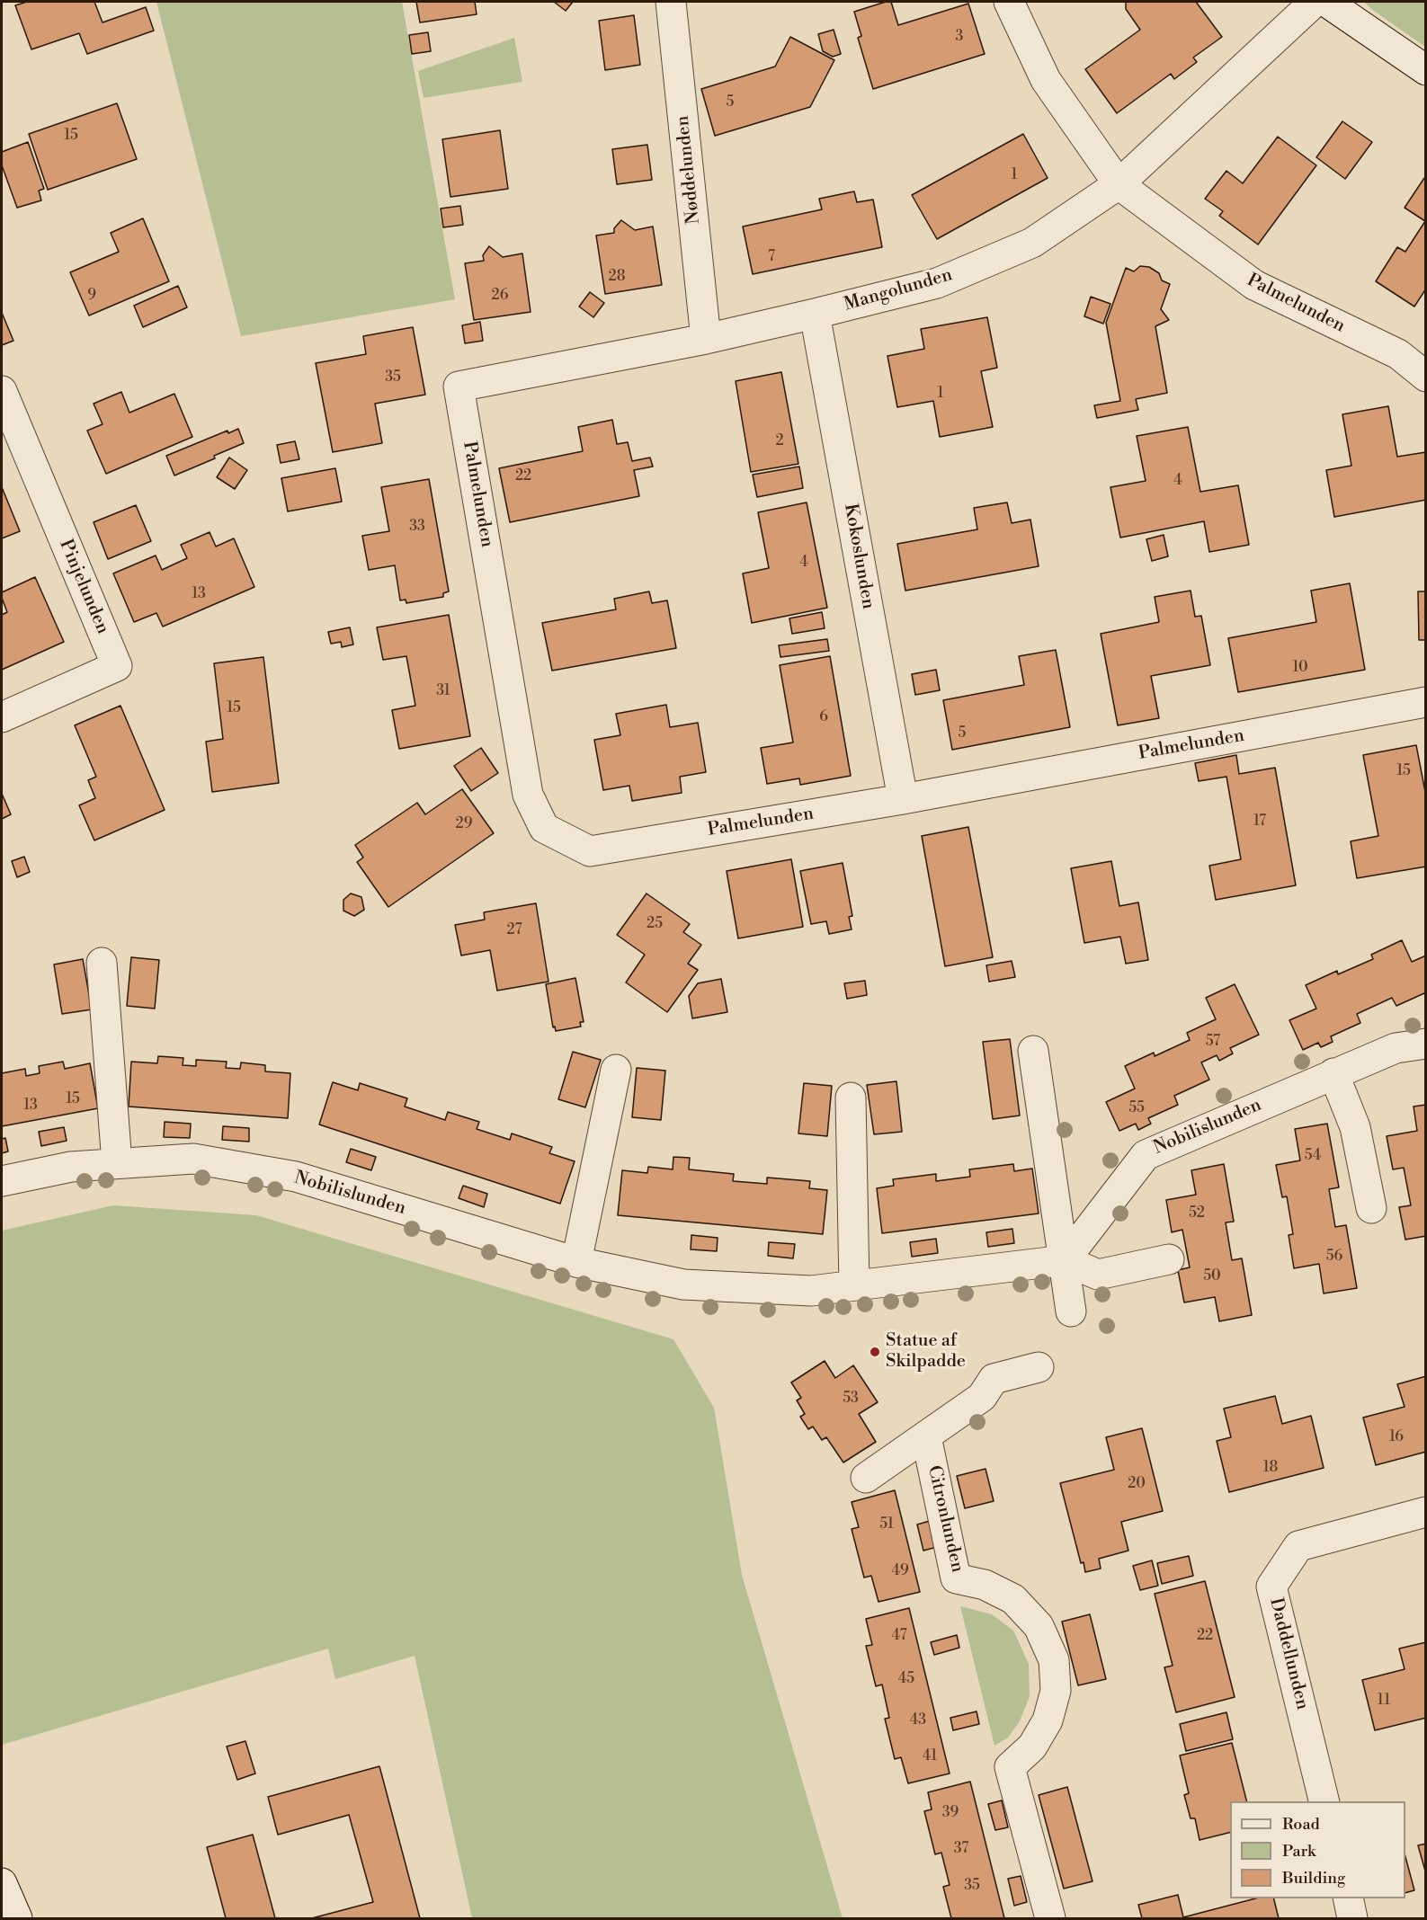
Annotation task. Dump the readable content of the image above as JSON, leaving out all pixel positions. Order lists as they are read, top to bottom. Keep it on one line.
{"streets":{"street":["Nøddelunden","Mangolunden","Palmelunden","Kokoslunden","Pinjelunden","Nobilislunden","Citronlunden","Daddellunden"]},"crossings":[["Nøddelunden","Mangolunden"],["Mangolunden","Palmelunden"],["Mangolunden","Kokoslunden"],["Palmelunden","Kokoslunden"]],"places":["Statue af Skilpadde"],"house_numbers":["3","5","15","1","7","28","9","26","35","1","2","22","4","33","4","13","10","31","15","6","5","15","17","29","25","27","57","15","13","55","54","52","56","50","53","16","18","20","51","49","47","22","45","11","43","41","39","37","35"],"legend":["Road","Park","Building"]}
